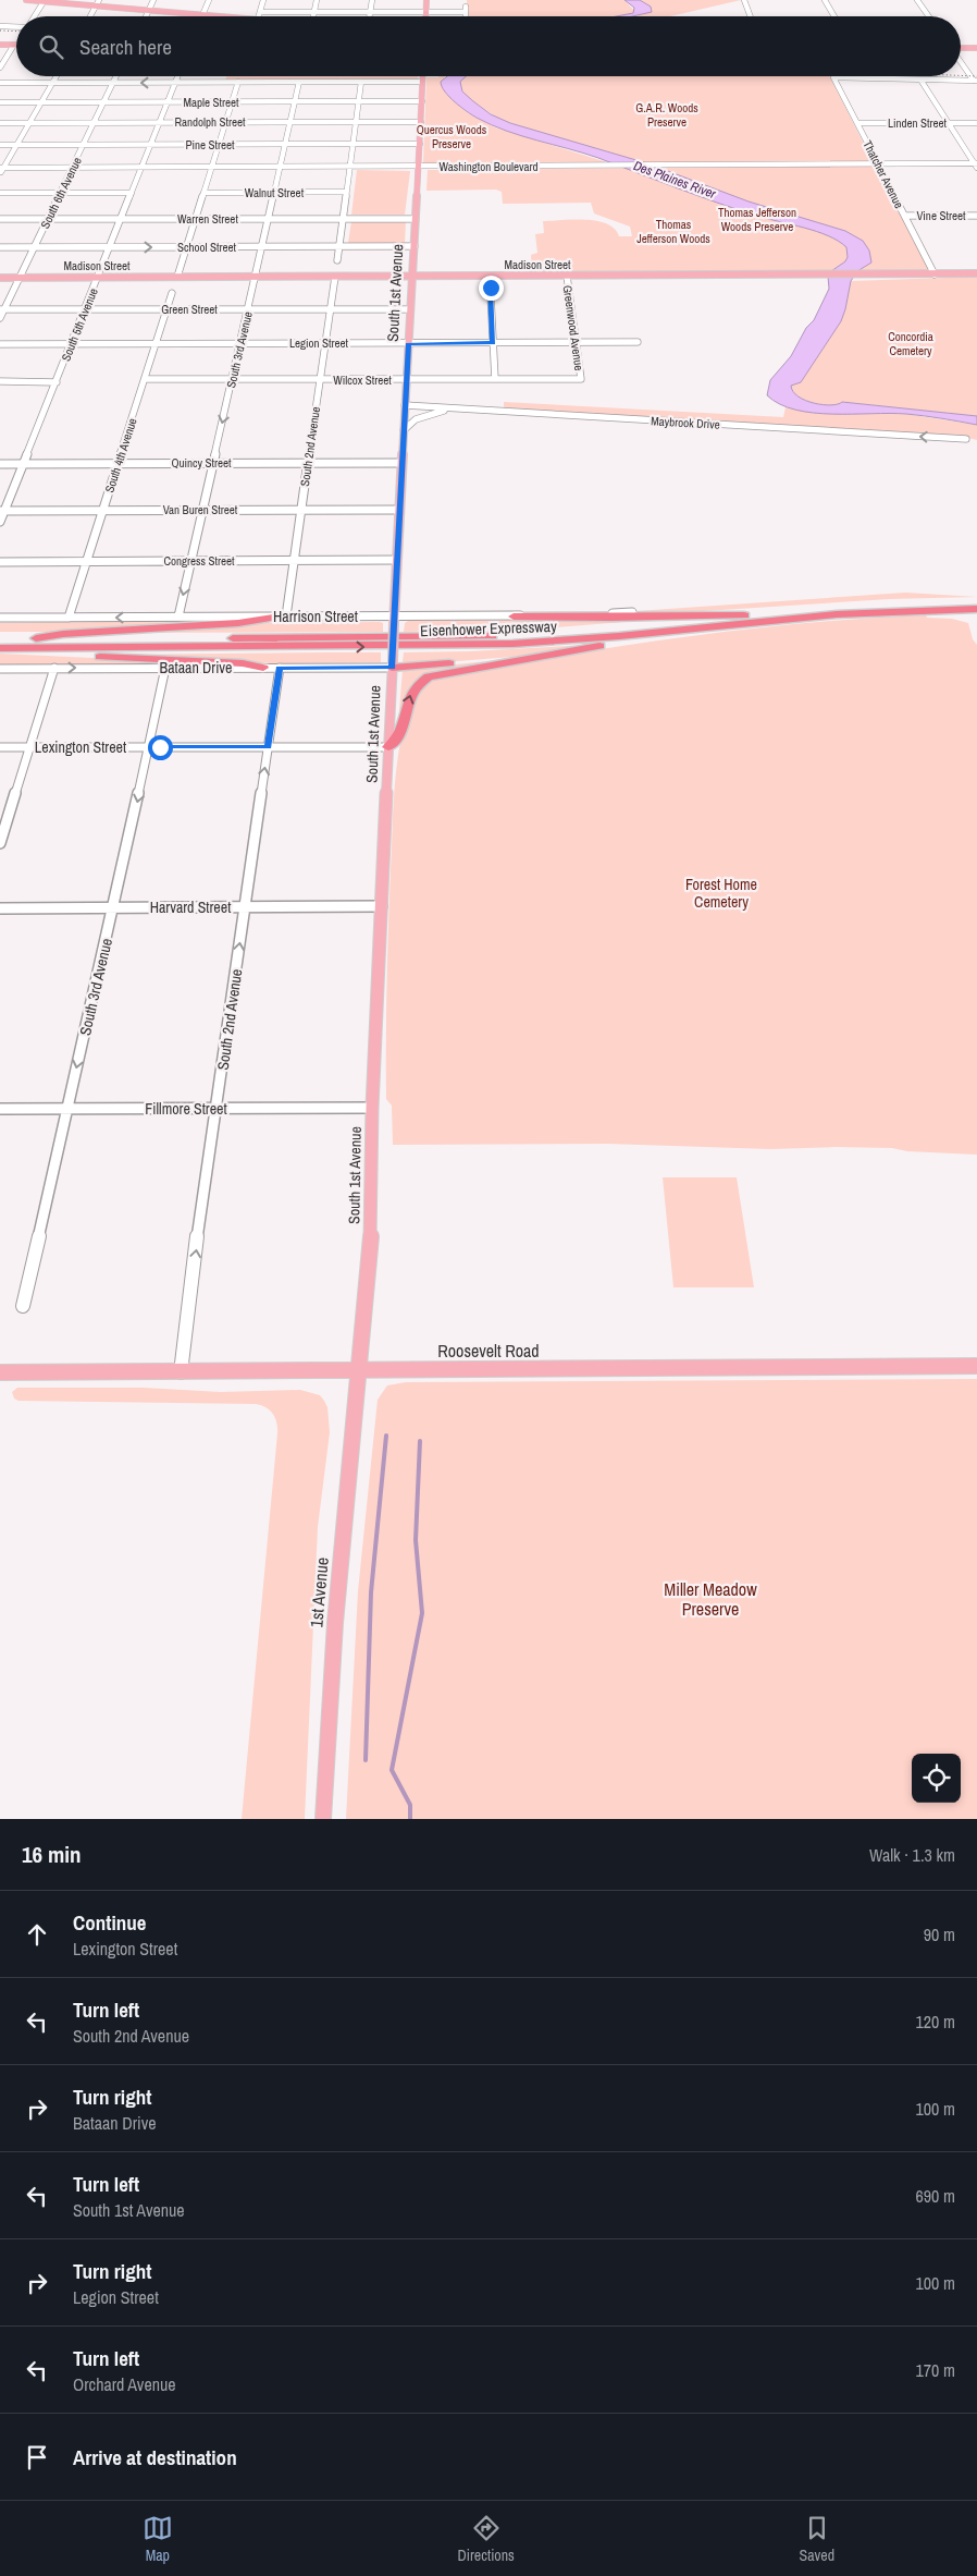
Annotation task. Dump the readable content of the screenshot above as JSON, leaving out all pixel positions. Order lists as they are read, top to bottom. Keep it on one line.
{"streets":{"highway":["Eisenhower Expressway"],"main road":["Madison Street","South 1st Avenue","Roosevelt Road","1st Avenue"],"street":["Maple Street","Randolph Street","Linden Street","Pine Street","Washington Boulevard","Thatcher Avenue","South 6th Avenue","Walnut Street","Vine Street","Warren Street","School Street","Green Street","South 5th Avenue","Greenwood Avenue","Legion Street","South 3rd Avenue","Wilcox Street","Maybrook Drive","South 2nd Avenue","South 4th Avenue","Quincy Street","Van Buren Street","Congress Street","Harrison Street","Bataan Drive","Lexington Street","Harvard Street","Fillmore Street"]},"crossings":[["Maple Street","South 6th Avenue"],["Maple Street","South 1st Avenue"],["Maple Street","South 5th Avenue"],["Maple Street","South 3rd Avenue"],["Randolph Street","South 6th Avenue"],["Randolph Street","South 1st Avenue"],["Randolph Street","South 5th Avenue"],["Randolph Street","South 3rd Avenue"],["Linden Street","Thatcher Avenue"],["Pine Street","South 6th Avenue"],["Pine Street","South 1st Avenue"],["Pine Street","South 5th Avenue"],["Pine Street","South 3rd Avenue"],["Washington Boulevard","Thatcher Avenue"],["Washington Boulevard","South 6th Avenue"],["Washington Boulevard","South 1st Avenue"],["Washington Boulevard","South 5th Avenue"],["Washington Boulevard","South 3rd Avenue"],["Thatcher Avenue","Vine Street"],["Thatcher Avenue","Madison Street"],["South 6th Avenue","Warren Street"],["South 6th Avenue","School Street"],["South 6th Avenue","Madison Street"],["South 6th Avenue","Green Street"],["Walnut Street","South 3rd Avenue"],["Warren Street","South 1st Avenue"],["Warren Street","South 5th Avenue"],["Warren Street","South 3rd Avenue"],["School Street","South 1st Avenue"],["School Street","South 5th Avenue"],["School Street","South 3rd Avenue"],["Madison Street","South 1st Avenue"],["Madison Street","South 5th Avenue"],["Madison Street","Greenwood Avenue"],["Madison Street","South 3rd Avenue"],["Madison Street","South 2nd Avenue"],["South 1st Avenue","Green Street"],["South 1st Avenue","Legion Street"],["South 1st Avenue","Wilcox Street"],["South 1st Avenue","Maybrook Drive"],["South 1st Avenue","Quincy Street"],["South 1st Avenue","Van Buren Street"],["South 1st Avenue","Congress Street"],["South 1st Avenue","Harrison Street"],["South 1st Avenue","Bataan Drive"],["South 1st Avenue","Lexington Street"],["South 1st Avenue","Harvard Street"],["South 1st Avenue","Fillmore Street"],["South 1st Avenue","Roosevelt Road"],["South 1st Avenue","1st Avenue"],["Green Street","South 5th Avenue"],["Green Street","South 3rd Avenue"],["Green Street","South 2nd Avenue"],["Green Street","South 4th Avenue"],["South 5th Avenue","Legion Street"],["South 5th Avenue","Quincy Street"],["South 5th Avenue","Van Buren Street"],["Greenwood Avenue","Legion Street"],["Greenwood Avenue","Wilcox Street"],["Legion Street","South 3rd Avenue"],["Legion Street","South 2nd Avenue"],["Legion Street","South 4th Avenue"],["South 3rd Avenue","Wilcox Street"],["South 3rd Avenue","Quincy Street"],["South 3rd Avenue","Van Buren Street"],["South 3rd Avenue","Congress Street"],["South 3rd Avenue","Harrison Street"],["South 3rd Avenue","Bataan Drive"],["South 3rd Avenue","Lexington Street"],["South 3rd Avenue","Harvard Street"],["South 3rd Avenue","Fillmore Street"],["Wilcox Street","South 2nd Avenue"],["Wilcox Street","South 4th Avenue"],["South 2nd Avenue","Quincy Street"],["South 2nd Avenue","Van Buren Street"],["South 2nd Avenue","Congress Street"],["South 2nd Avenue","Harrison Street"],["South 2nd Avenue","Bataan Drive"],["South 2nd Avenue","Lexington Street"],["South 2nd Avenue","Harvard Street"],["South 2nd Avenue","Fillmore Street"],["South 2nd Avenue","Roosevelt Road"],["South 4th Avenue","Quincy Street"],["South 4th Avenue","Van Buren Street"],["South 4th Avenue","Congress Street"],["South 4th Avenue","Harrison Street"],["Roosevelt Road","1st Avenue"]],"one_way":["South 3rd Avenue","Maybrook Drive","South 2nd Avenue"],"water":["Des Plaines River"],"parks":["G.A.R. Woods Preserve","Quercus Woods Preserve","Thomas Jefferson Woods Preserve","Thomas Jefferson Woods","Concordia Cemetery","Forest Home Cemetery","Miller Meadow Preserve"],"page":{"search":"Search here","heading":["16 min","Walk · 1.3 km"],"list":[["Continue","Lexington Street","90 m"],["Turn left","South 2nd Avenue","120 m"],["Turn right","Bataan Drive","100 m"],["Turn left","South 1st Avenue","690 m"],["Turn right","Legion Street","100 m"],["Turn left","Orchard Avenue","170 m"],"Arrive at destination"],"nav":["Map","Directions","Saved"]}}
